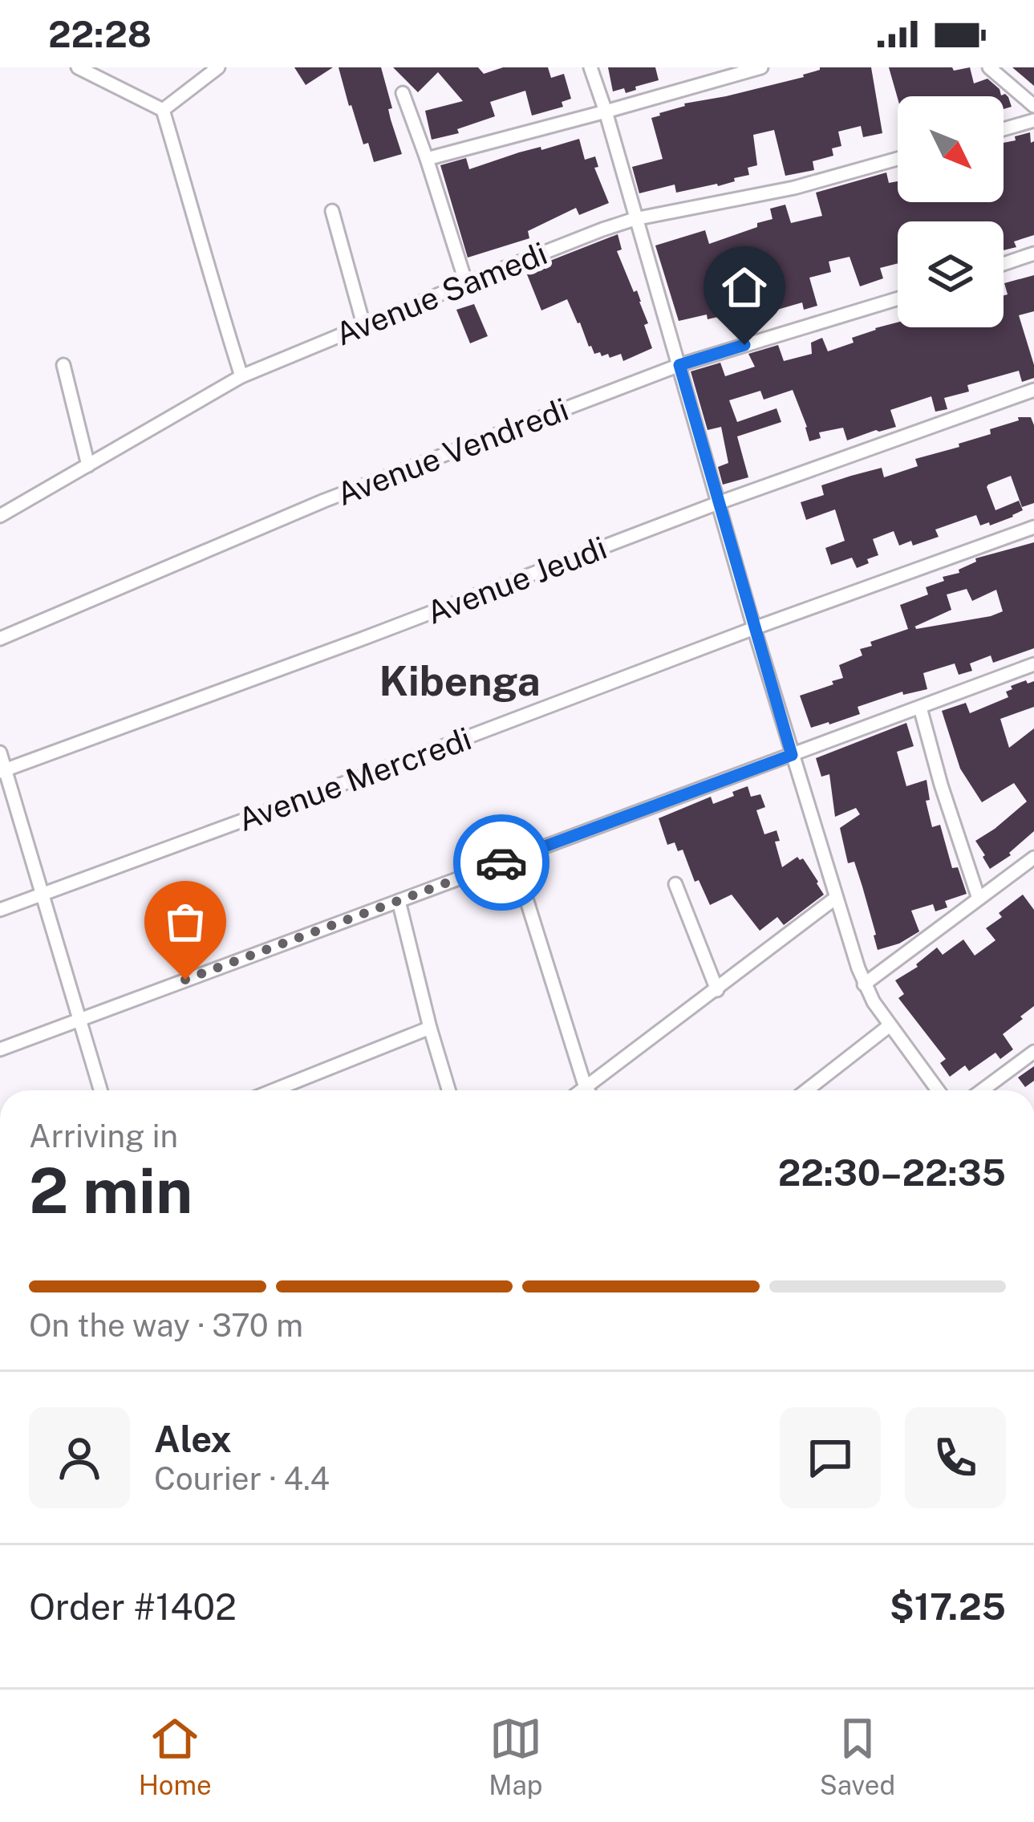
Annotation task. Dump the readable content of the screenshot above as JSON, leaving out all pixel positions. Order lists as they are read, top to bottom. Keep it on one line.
{"streets":{"street":["Avenue Samedi","Avenue Vendredi","Avenue Jeudi","Avenue Mercredi"]},"districts":["Kibenga"],"north":"bottom right","page":{"status":"22:28","heading":["2 min","Arriving in","22:30–22:35"],"panel":["Alex","Courier · 4.4","Order #1402","$17.25"],"bar":"On the way · 370 m","tabs":["Home","Map","Saved"]}}
